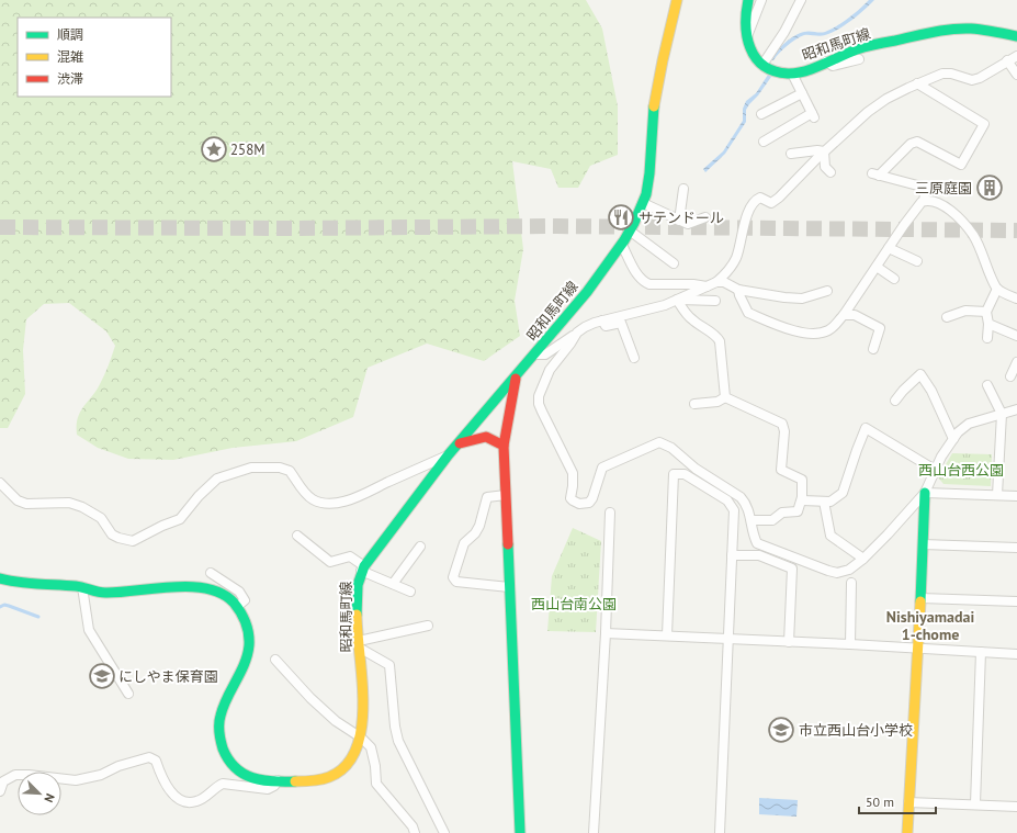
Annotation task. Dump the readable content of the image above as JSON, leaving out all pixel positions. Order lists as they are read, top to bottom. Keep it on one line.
{"streets":{"main road":["昭和馬町線"]},"districts":["Nishiyamadai 1-chome"],"parks":["西山台西公園","西山台南公園"],"places":{"place":["258M"],"building":["三原庭園"],"restaurant":["サテンドール"],"school or university":["にしやま保育園","市立西山台小学校"]},"legend":["順調","混雑","渋滞"],"scale_bar":"50 m","north":"bottom right"}
